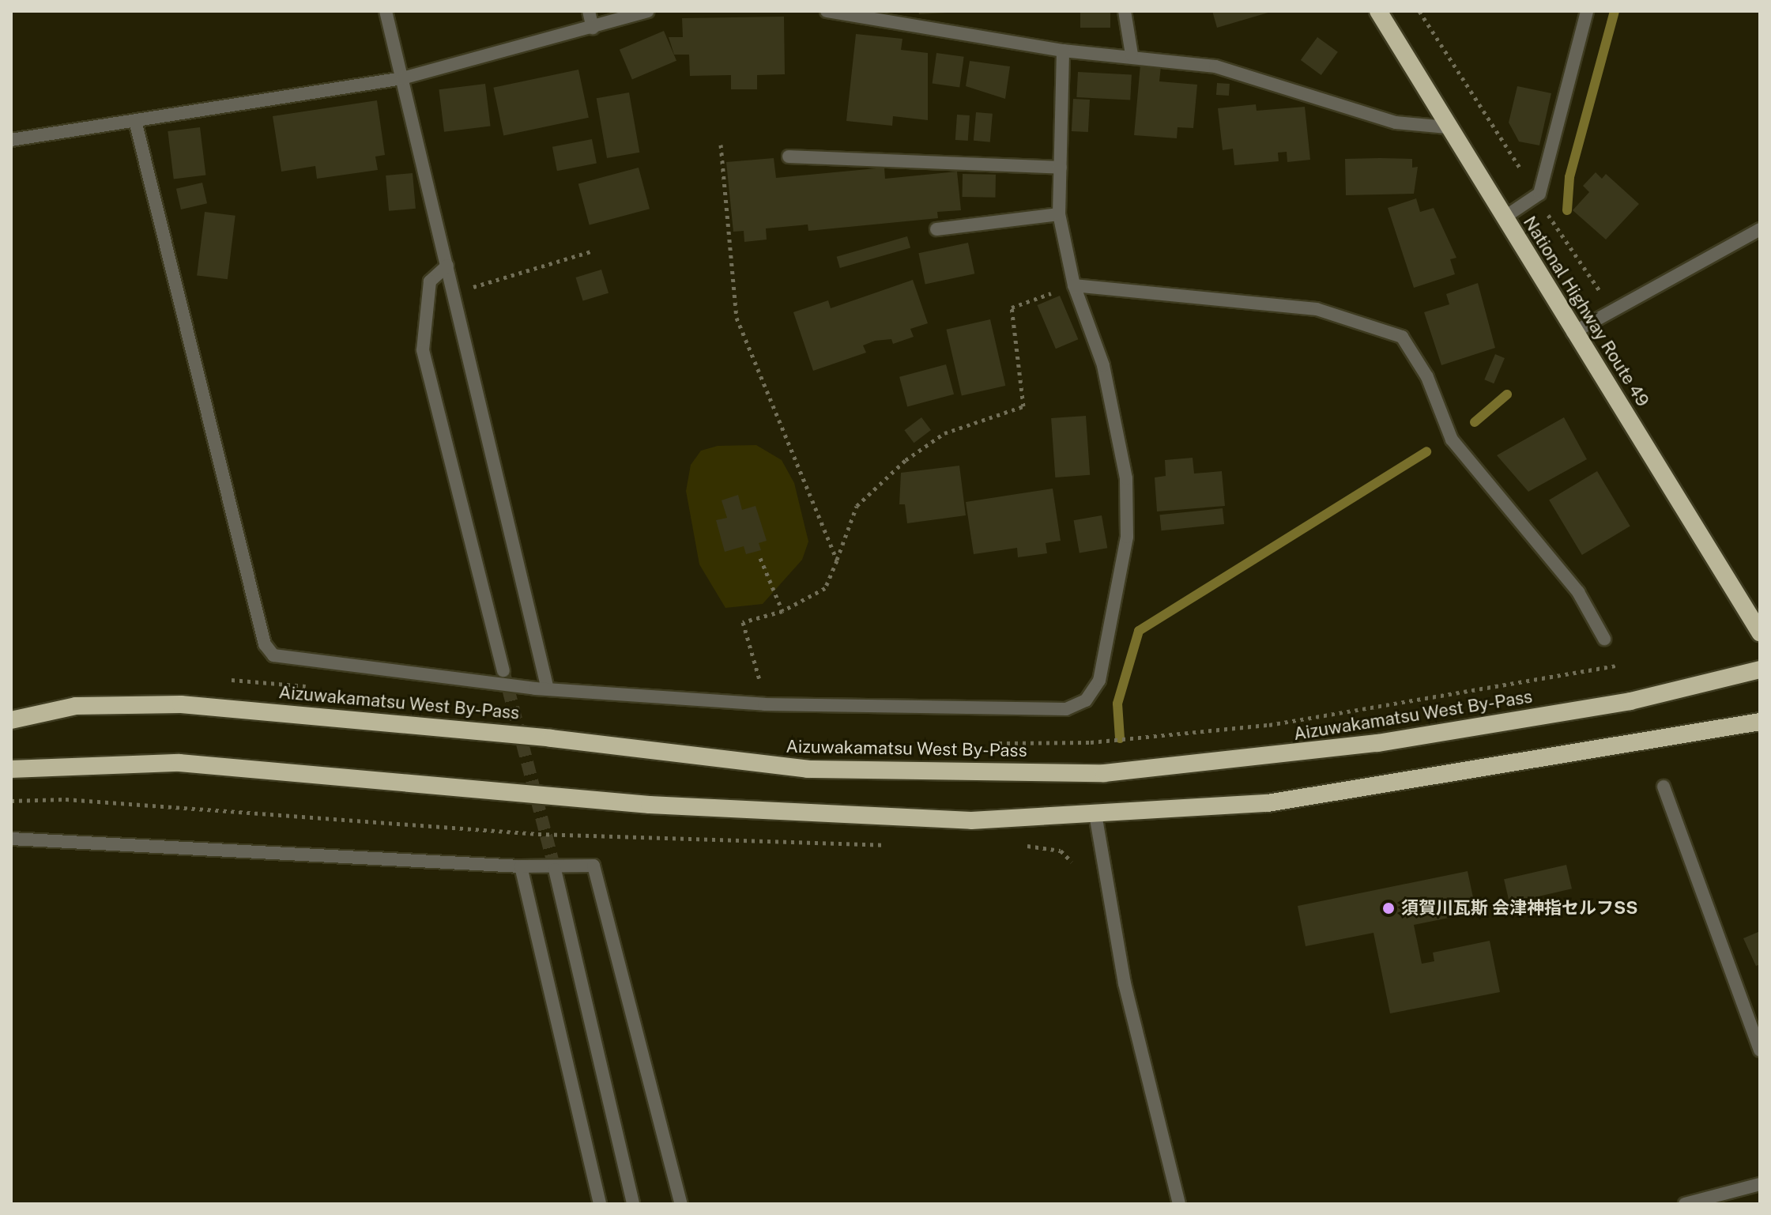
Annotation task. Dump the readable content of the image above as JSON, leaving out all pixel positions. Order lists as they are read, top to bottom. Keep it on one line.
{"streets":{"highway":["National Highway Route 49","Aizuwakamatsu West By-Pass"]},"places":["須賀川瓦斯 会津神指セルフSS"]}
